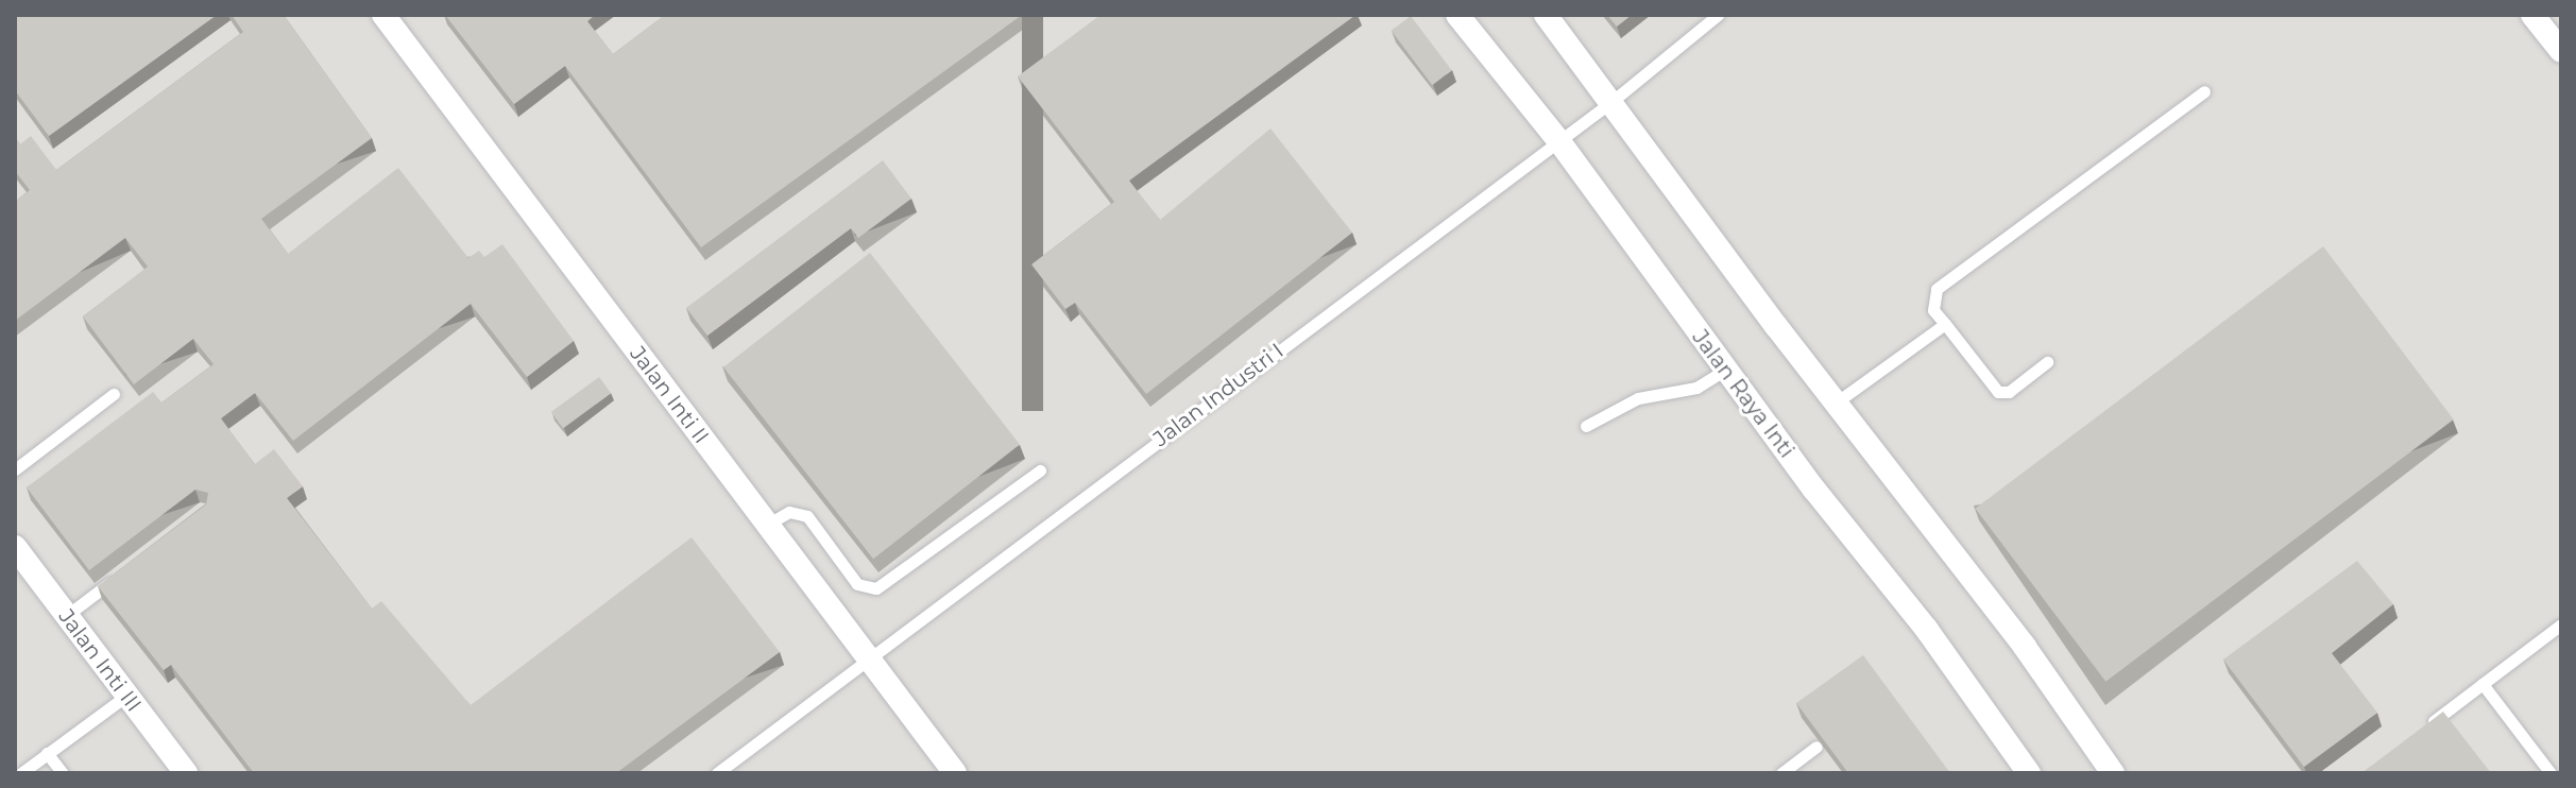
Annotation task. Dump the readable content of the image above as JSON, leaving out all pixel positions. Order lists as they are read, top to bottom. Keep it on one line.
{"streets":{"street":["Jalan Raya Inti","Jalan Inti II","Jalan Inti III"],"lane":["Jalan Industri I"]},"crossings":[["Jalan Raya Inti","Jalan Industri I"],["Jalan Inti II","Jalan Industri I"]]}
